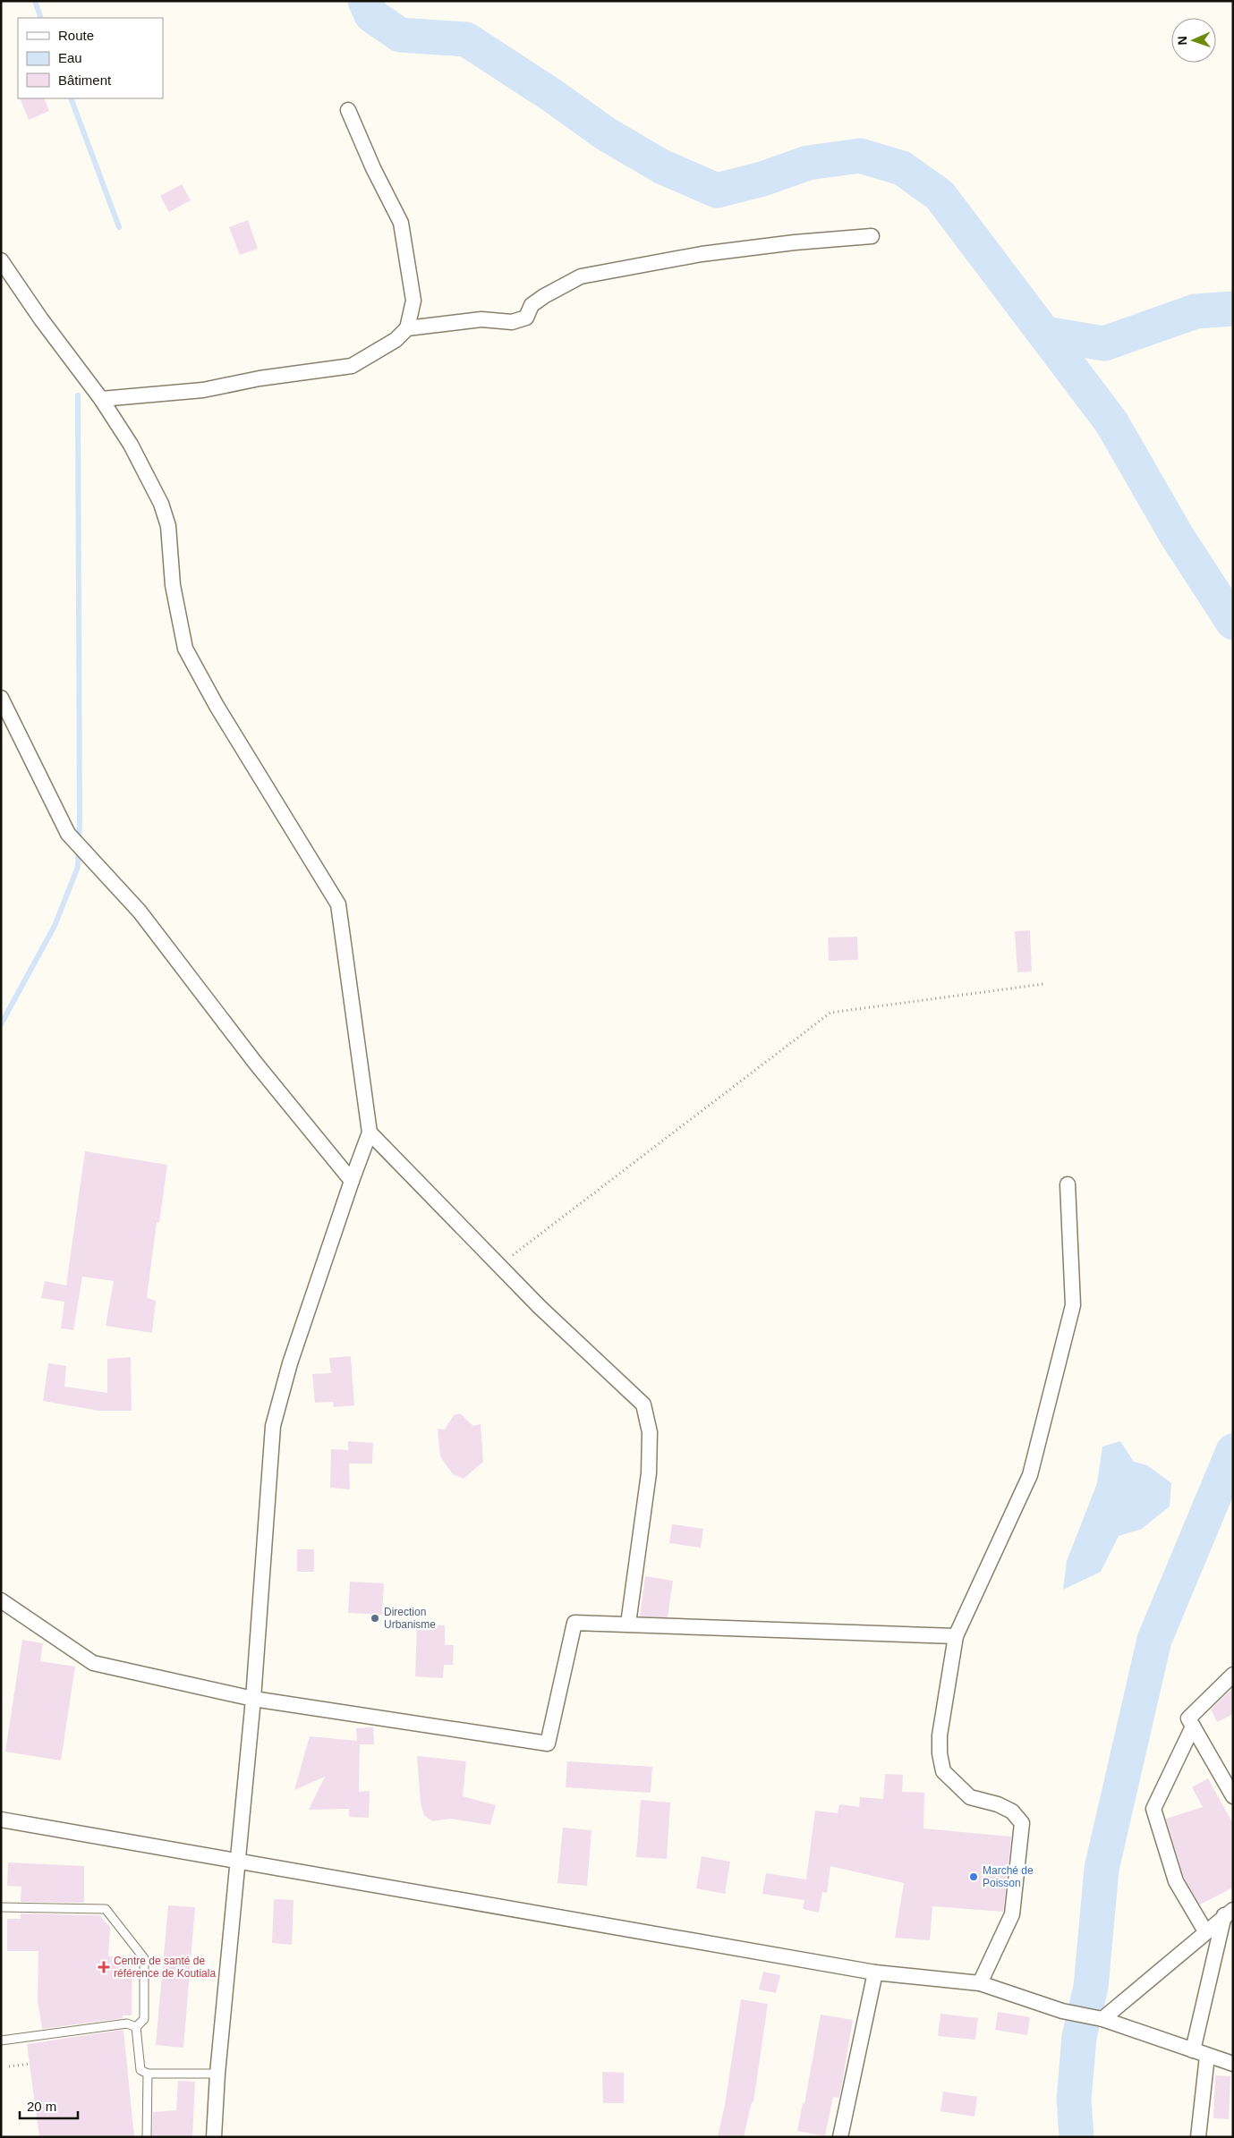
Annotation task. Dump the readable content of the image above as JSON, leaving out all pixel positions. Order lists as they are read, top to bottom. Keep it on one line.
{"places":{"other":["Direction Urbanisme","Marché de Poisson"],"health":["Centre de santé de référence de Koutiala"]},"legend":["Route","Eau","Bâtiment"],"scale_bar":"20 m","north":"left"}
